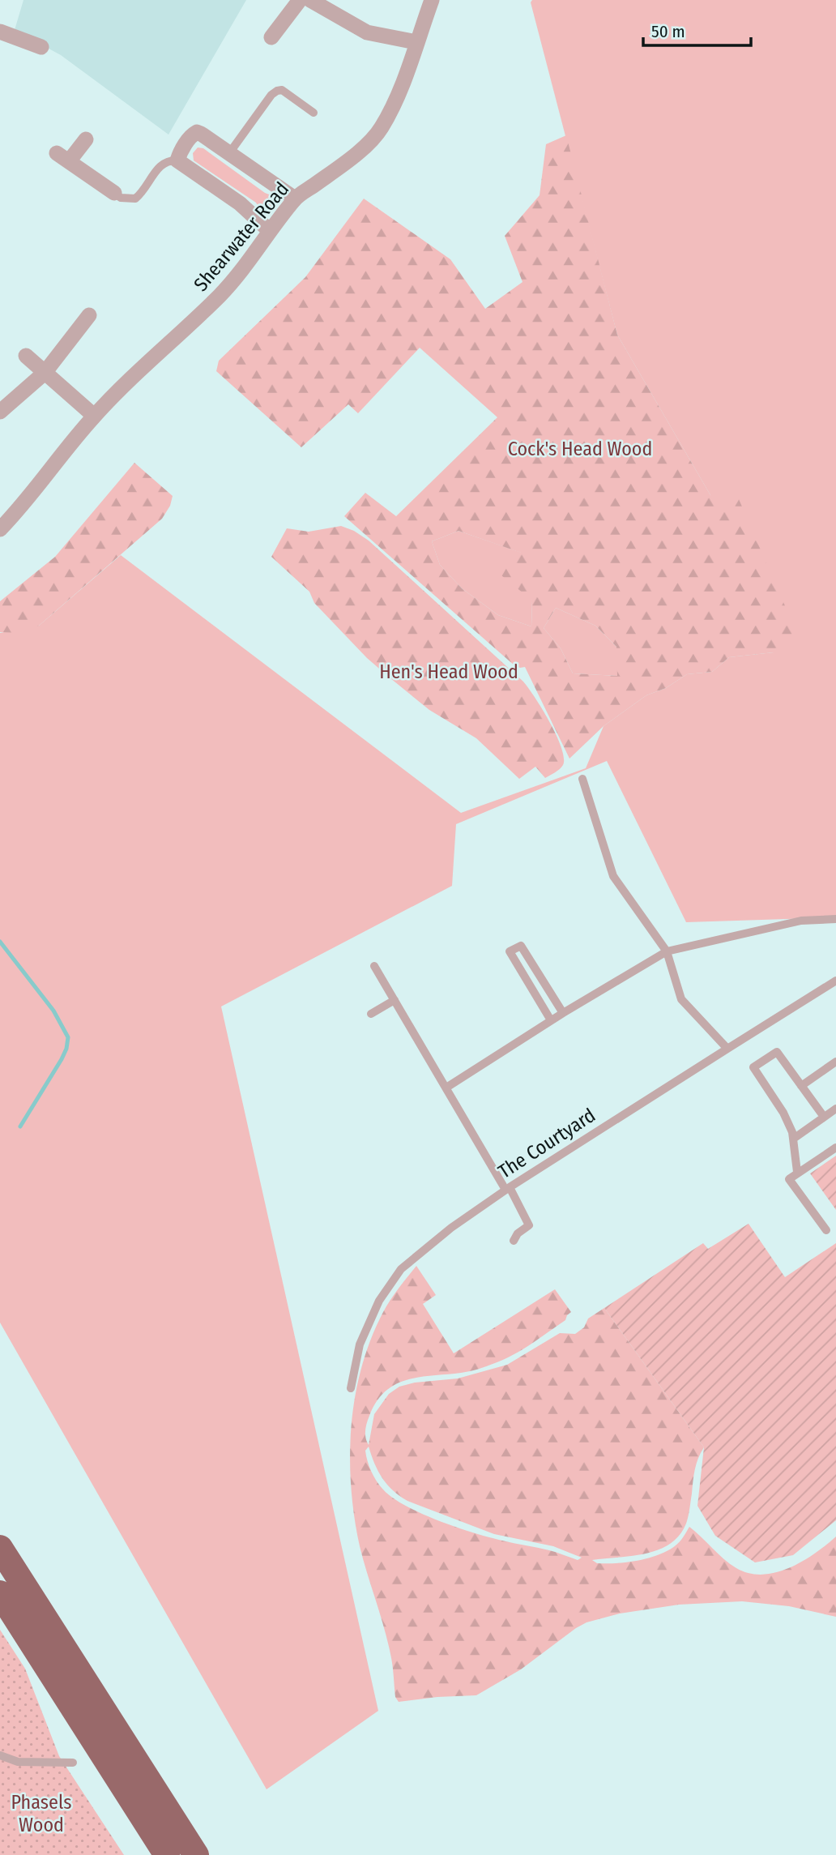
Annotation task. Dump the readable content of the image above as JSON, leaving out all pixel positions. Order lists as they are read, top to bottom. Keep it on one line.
{"streets":{"street":["Shearwater Road"],"lane":["The Courtyard"]},"parks":["Cock's Head Wood","Hen's Head Wood","Phasels Wood"],"scale_bar":"50 m"}
